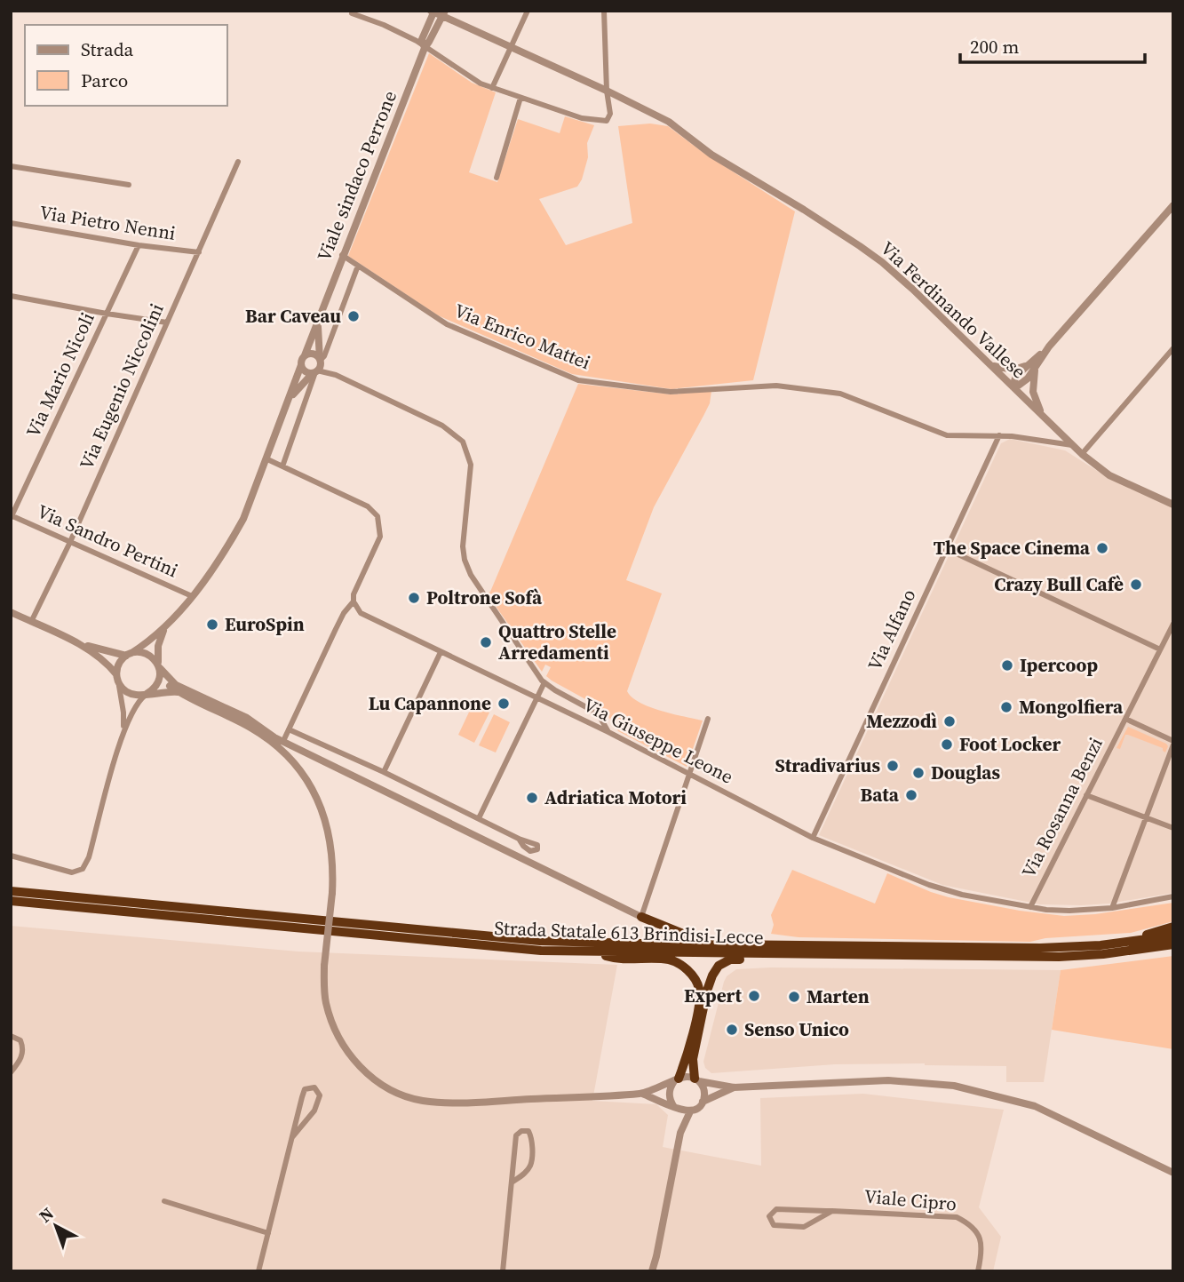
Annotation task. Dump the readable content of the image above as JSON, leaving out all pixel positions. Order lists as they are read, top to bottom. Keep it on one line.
{"streets":{"highway":["Strada Statale 613 Brindisi-Lecce"],"street":["Viale sindaco Perrone","Via Pietro Nenni","Via Ferdinando Vallese","Via Enrico Mattei","Via Mario Nicoli","Via Eugenio Niccolini","Via Sandro Pertini","Via Alfano","Via Giuseppe Leone","Via Rosanna Benzi","Viale Cipro"]},"crossings":[["Viale sindaco Perrone","Via Enrico Mattei"],["Via Pietro Nenni","Via Mario Nicoli"],["Via Pietro Nenni","Via Eugenio Niccolini"],["Via Ferdinando Vallese","Via Enrico Mattei"],["Via Enrico Mattei","Via Alfano"],["Via Mario Nicoli","Via Sandro Pertini"],["Via Eugenio Niccolini","Via Sandro Pertini"],["Via Alfano","Via Giuseppe Leone"],["Via Giuseppe Leone","Via Rosanna Benzi"]],"places":["Bar Caveau","The Space Cinema","Crazy Bull Cafè","Poltrone Sofà","EuroSpin","Quattro Stelle Arredamenti","Ipercoop","Lu Capannone","Mongolfiera","Mezzodì","Foot Locker","Stradivarius","Douglas","Bata","Adriatica Motori","Expert","Marten","Senso Unico"],"legend":["Strada","Parco"],"scale_bar":"200 m","north":"top left"}
